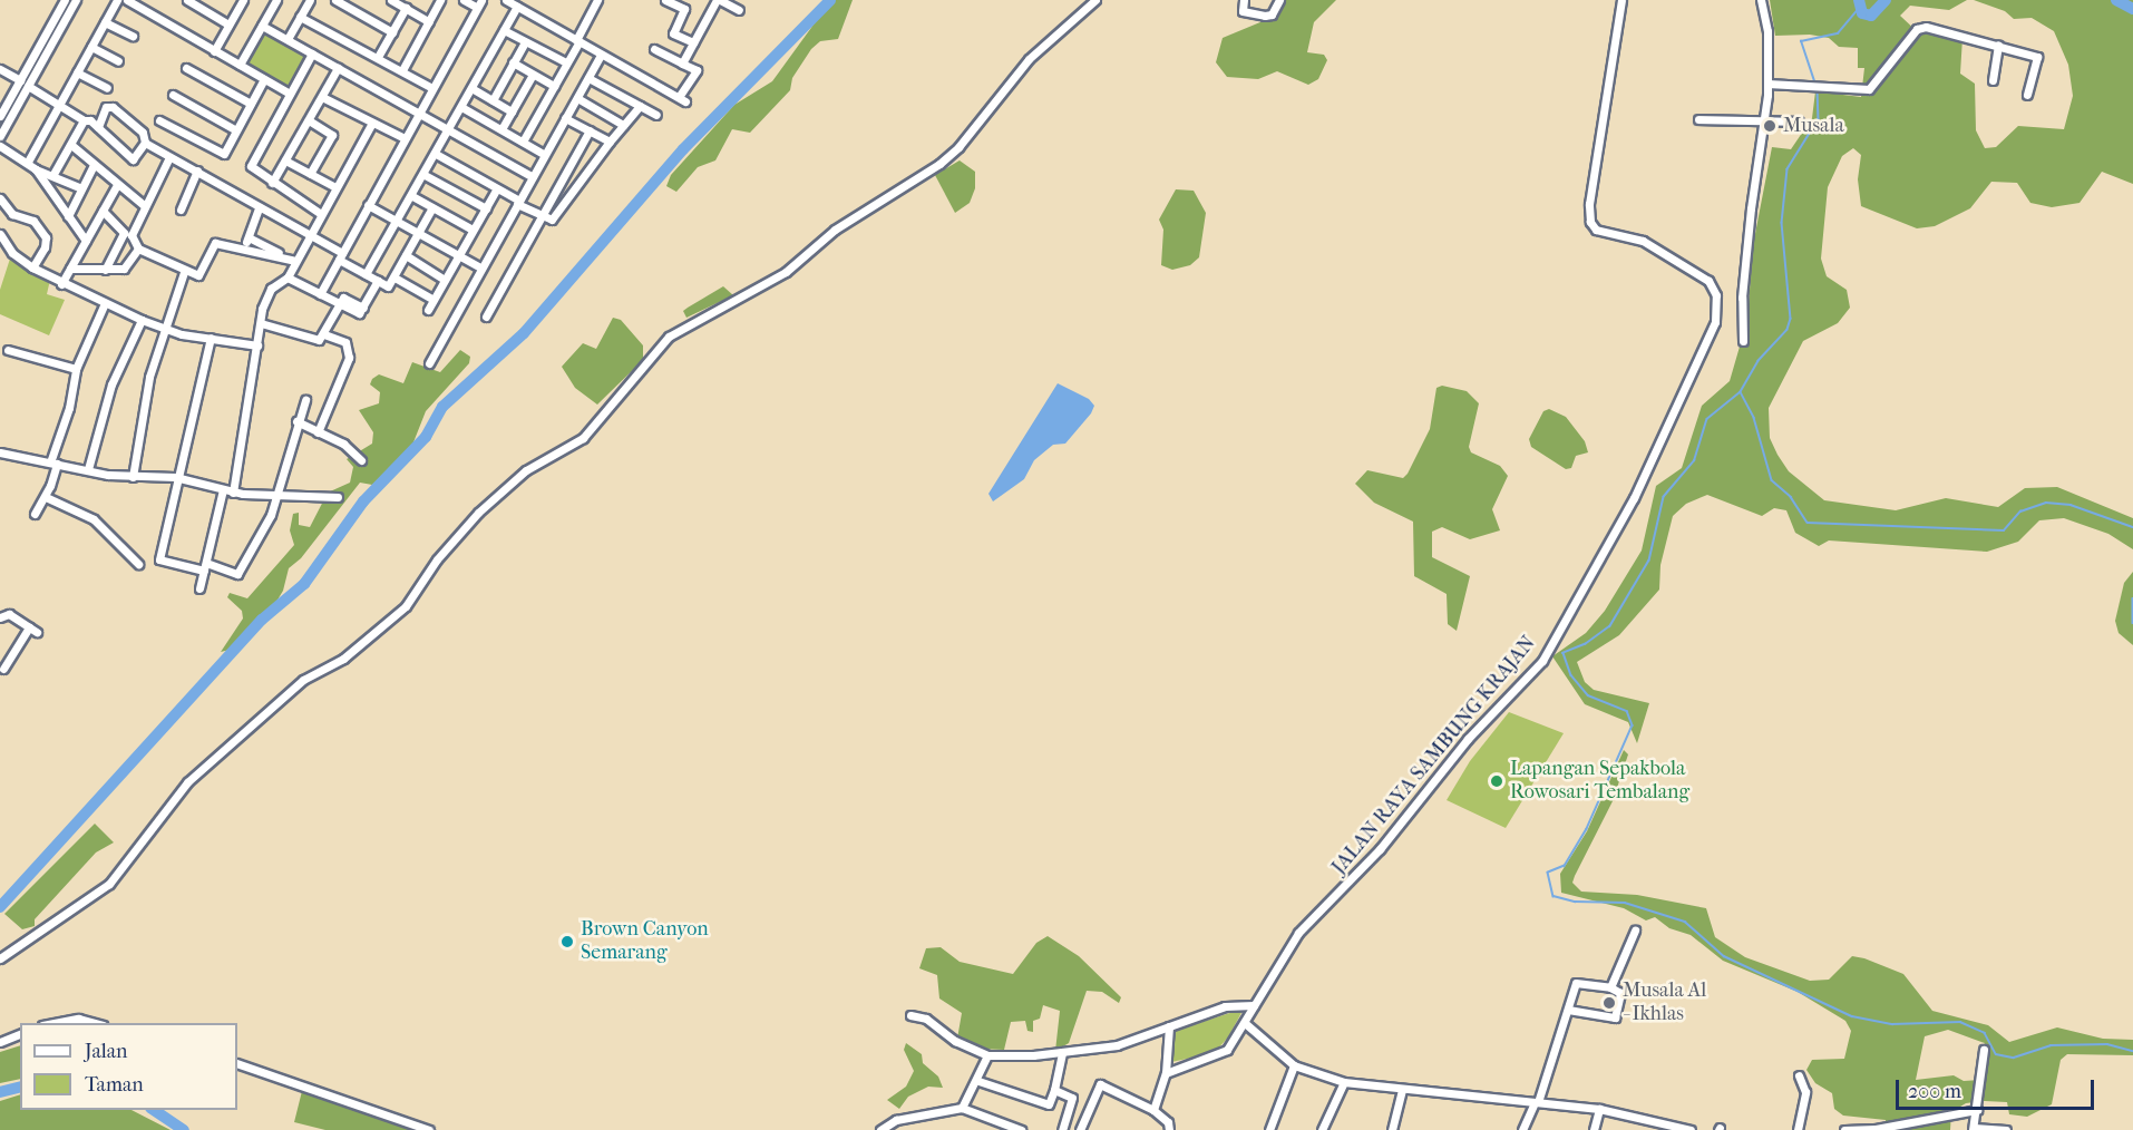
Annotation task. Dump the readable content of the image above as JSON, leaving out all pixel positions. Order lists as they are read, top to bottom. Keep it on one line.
{"streets":{"street":["JALAN RAYA SAMBUNG KRAJAN"]},"places":["Musala","Lapangan Sepakbola Rowosari Tembalang","Brown Canyon Semarang","Musala Al - Ikhlas"],"legend":["Jalan","Taman"],"scale_bar":"200 m"}
